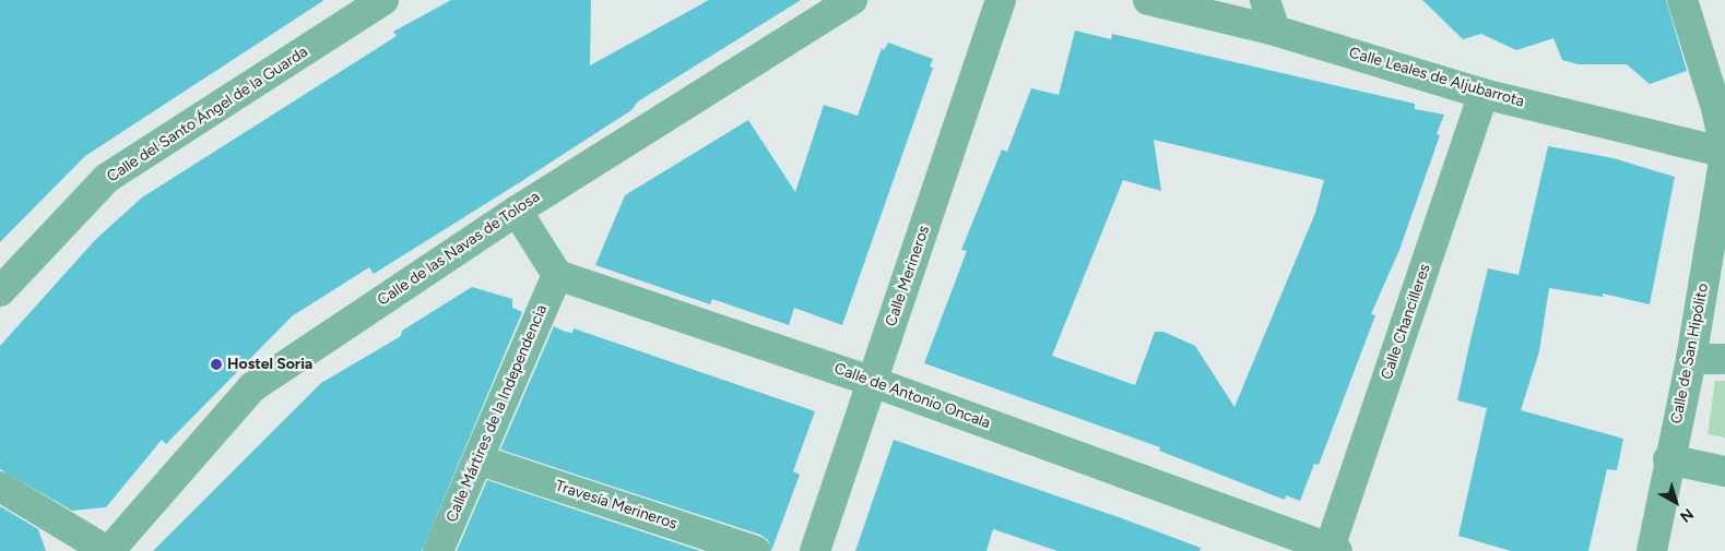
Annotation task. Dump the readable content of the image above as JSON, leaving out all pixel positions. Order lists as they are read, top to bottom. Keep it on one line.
{"streets":{"street":["Calle Leales de Aljubarrota","Calle del Santo Ángel de la Guarda","Calle de las Navas de Tolosa","Calle Merineros","Calle Chancilleres","Calle de San Hipólito","Calle de Antonio Oncala","Calle Mártires de la Independencia","Travesía Merineros"]},"crossings":[["Calle Leales de Aljubarrota","Calle Chancilleres"],["Calle Leales de Aljubarrota","Calle de San Hipólito"],["Calle Merineros","Calle de Antonio Oncala"],["Calle Chancilleres","Calle de Antonio Oncala"],["Calle de Antonio Oncala","Calle Mártires de la Independencia"],["Calle Mártires de la Independencia","Travesía Merineros"]],"places":["Hostel Soria"],"north":"bottom right"}
